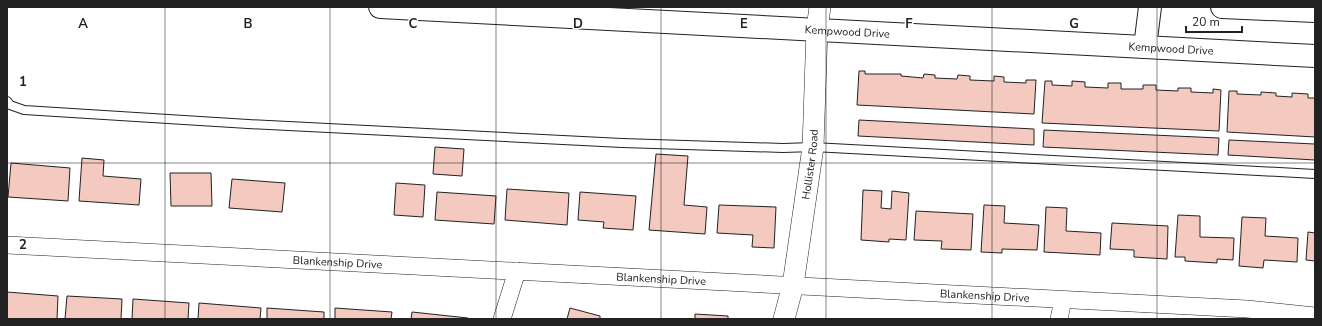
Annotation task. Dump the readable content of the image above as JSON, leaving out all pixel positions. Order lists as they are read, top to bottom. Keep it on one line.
{"streets":{"main road":["Kempwood Drive"],"street":["Hollister Road","Blankenship Drive"]},"crossings":[["Kempwood Drive","Hollister Road"],["Hollister Road","Blankenship Drive"]],"scale_bar":"20 m","grid":{"columns":["A","B","C","D","E","F","G"],"rows":["1","2"]}}
